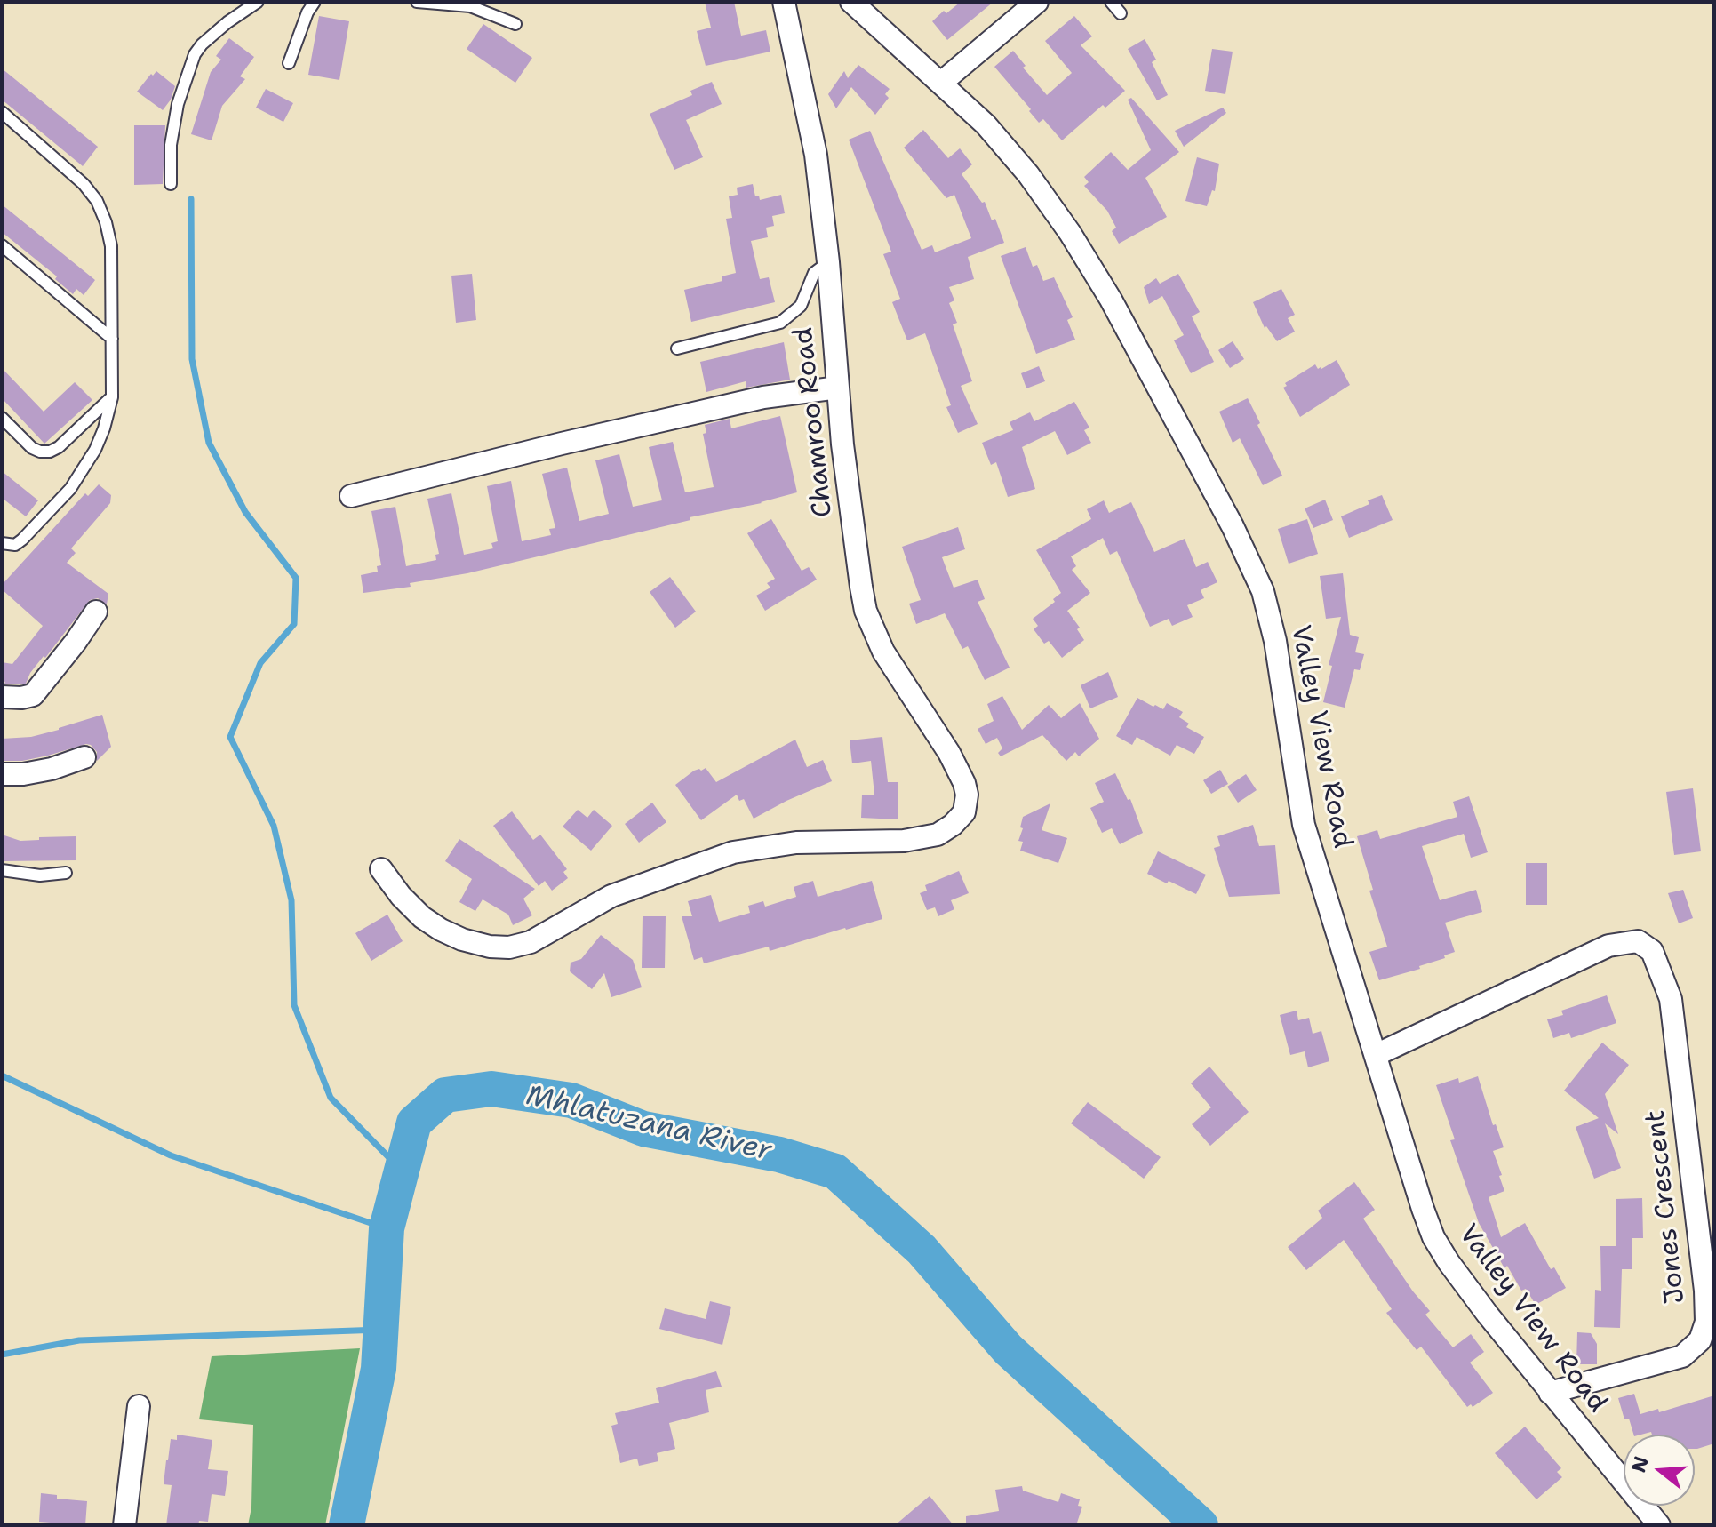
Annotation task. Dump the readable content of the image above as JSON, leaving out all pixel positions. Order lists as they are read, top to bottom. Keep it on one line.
{"streets":{"street":["Chamroo Road","Valley View Road","Jones Crescent"]},"crossings":[["Valley View Road","Jones Crescent"]],"water":["Mhlatuzana River"],"north":"left"}
